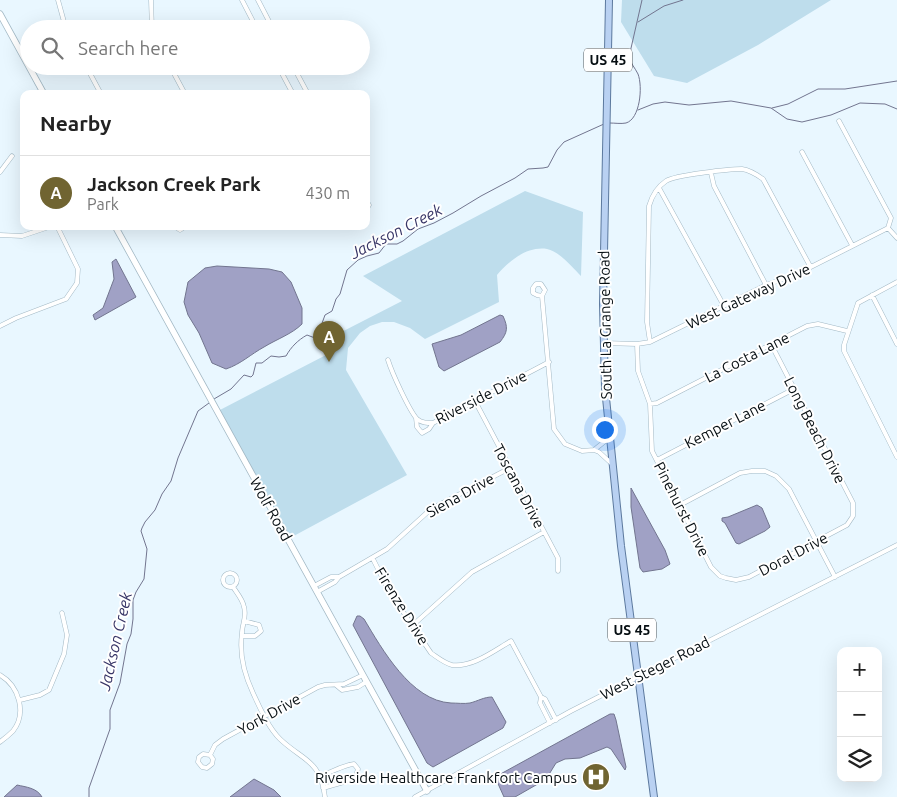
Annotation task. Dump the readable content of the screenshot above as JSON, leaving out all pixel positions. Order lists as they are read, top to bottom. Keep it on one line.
{"streets":{"main road":["US 45","South La Grange Road","Wolf Road"],"street":["West Gateway Drive","La Costa Lane","Riverside Drive","Kemper Lane","Long Beach Drive","Toscana Drive","Siena Drive","Pinehurst Drive","Doral Drive","Firenze Drive","West Steger Road","York Drive"]},"crossings":[["West Gateway Drive","South La Grange Road"],["West Gateway Drive","Pinehurst Drive"],["South La Grange Road","West Steger Road"],["La Costa Lane","Long Beach Drive"],["La Costa Lane","Pinehurst Drive"],["Riverside Drive","Toscana Drive"],["Kemper Lane","Long Beach Drive"],["Kemper Lane","Pinehurst Drive"],["Long Beach Drive","Doral Drive"],["Toscana Drive","Siena Drive"],["Siena Drive","Wolf Road"],["Siena Drive","Firenze Drive"],["Wolf Road","West Steger Road"],["Wolf Road","York Drive"],["Pinehurst Drive","Doral Drive"],["Firenze Drive","West Steger Road"]],"water":["Jackson Creek"],"places":{"hospital":["Riverside Healthcare Frankfort Campus"]},"page":{"search":"Search here","heading":"Nearby","list":[{"mark":"A","name":"Jackson Creek Park","note":"Park","value":"430 m"}],"pins":"A","map_buttons":["+","−"]}}
